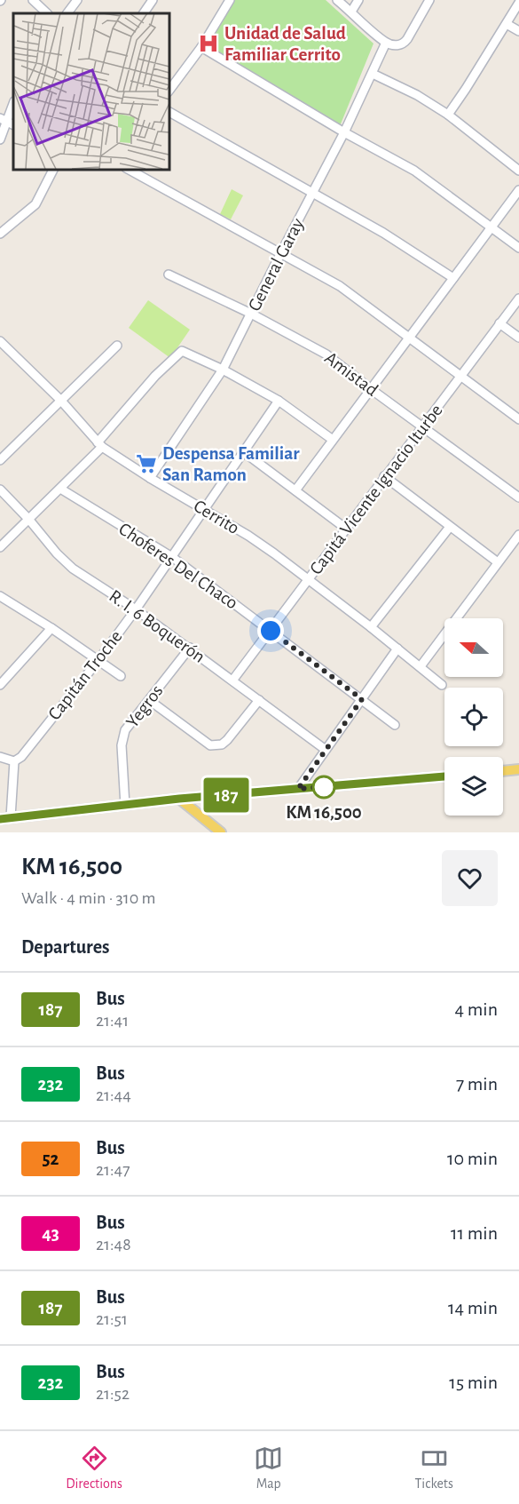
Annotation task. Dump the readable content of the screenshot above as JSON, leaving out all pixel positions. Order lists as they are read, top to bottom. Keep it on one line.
{"streets":{"street":["General Garay","Amistad","Capitá Vicente Ignacio Iturbe","Cerrito","Choferes Del Chaco","R. I. 6 Boquerón","Capitán Troche","Yegros"]},"crossings":[["General Garay","Amistad"],["General Garay","Cerrito"],["Amistad","Capitá Vicente Ignacio Iturbe"],["Capitá Vicente Ignacio Iturbe","Cerrito"],["Capitá Vicente Ignacio Iturbe","Choferes Del Chaco"],["Capitá Vicente Ignacio Iturbe","R. I. 6 Boquerón"],["Cerrito","Capitán Troche"],["Choferes Del Chaco","Capitán Troche"],["R. I. 6 Boquerón","Capitán Troche"],["R. I. 6 Boquerón","Yegros"]],"places":{"hospital":["Unidad de Salud Familiar Cerrito"],"supermarket":["Despensa Familiar San Ramon"],"other":["KM 16,500"]},"lines":["bus line 187"],"north":"left","page":{"on_map":"187","heading":[["KM 16,500","Walk · 4 min · 310 m"],"Departures"],"list":[{"mark":"187","name":"Bus","note":"21:41","value":"4 min"},{"mark":"232","name":"Bus","note":"21:44","value":"7 min"},{"mark":"52","name":"Bus","note":"21:47","value":"10 min"},{"mark":"43","name":"Bus","note":"21:48","value":"11 min"},{"mark":"187","name":"Bus","note":"21:51","value":"14 min"},{"mark":"232","name":"Bus","note":"21:52","value":"15 min"}],"tabs":["Directions","Map","Tickets"]}}
